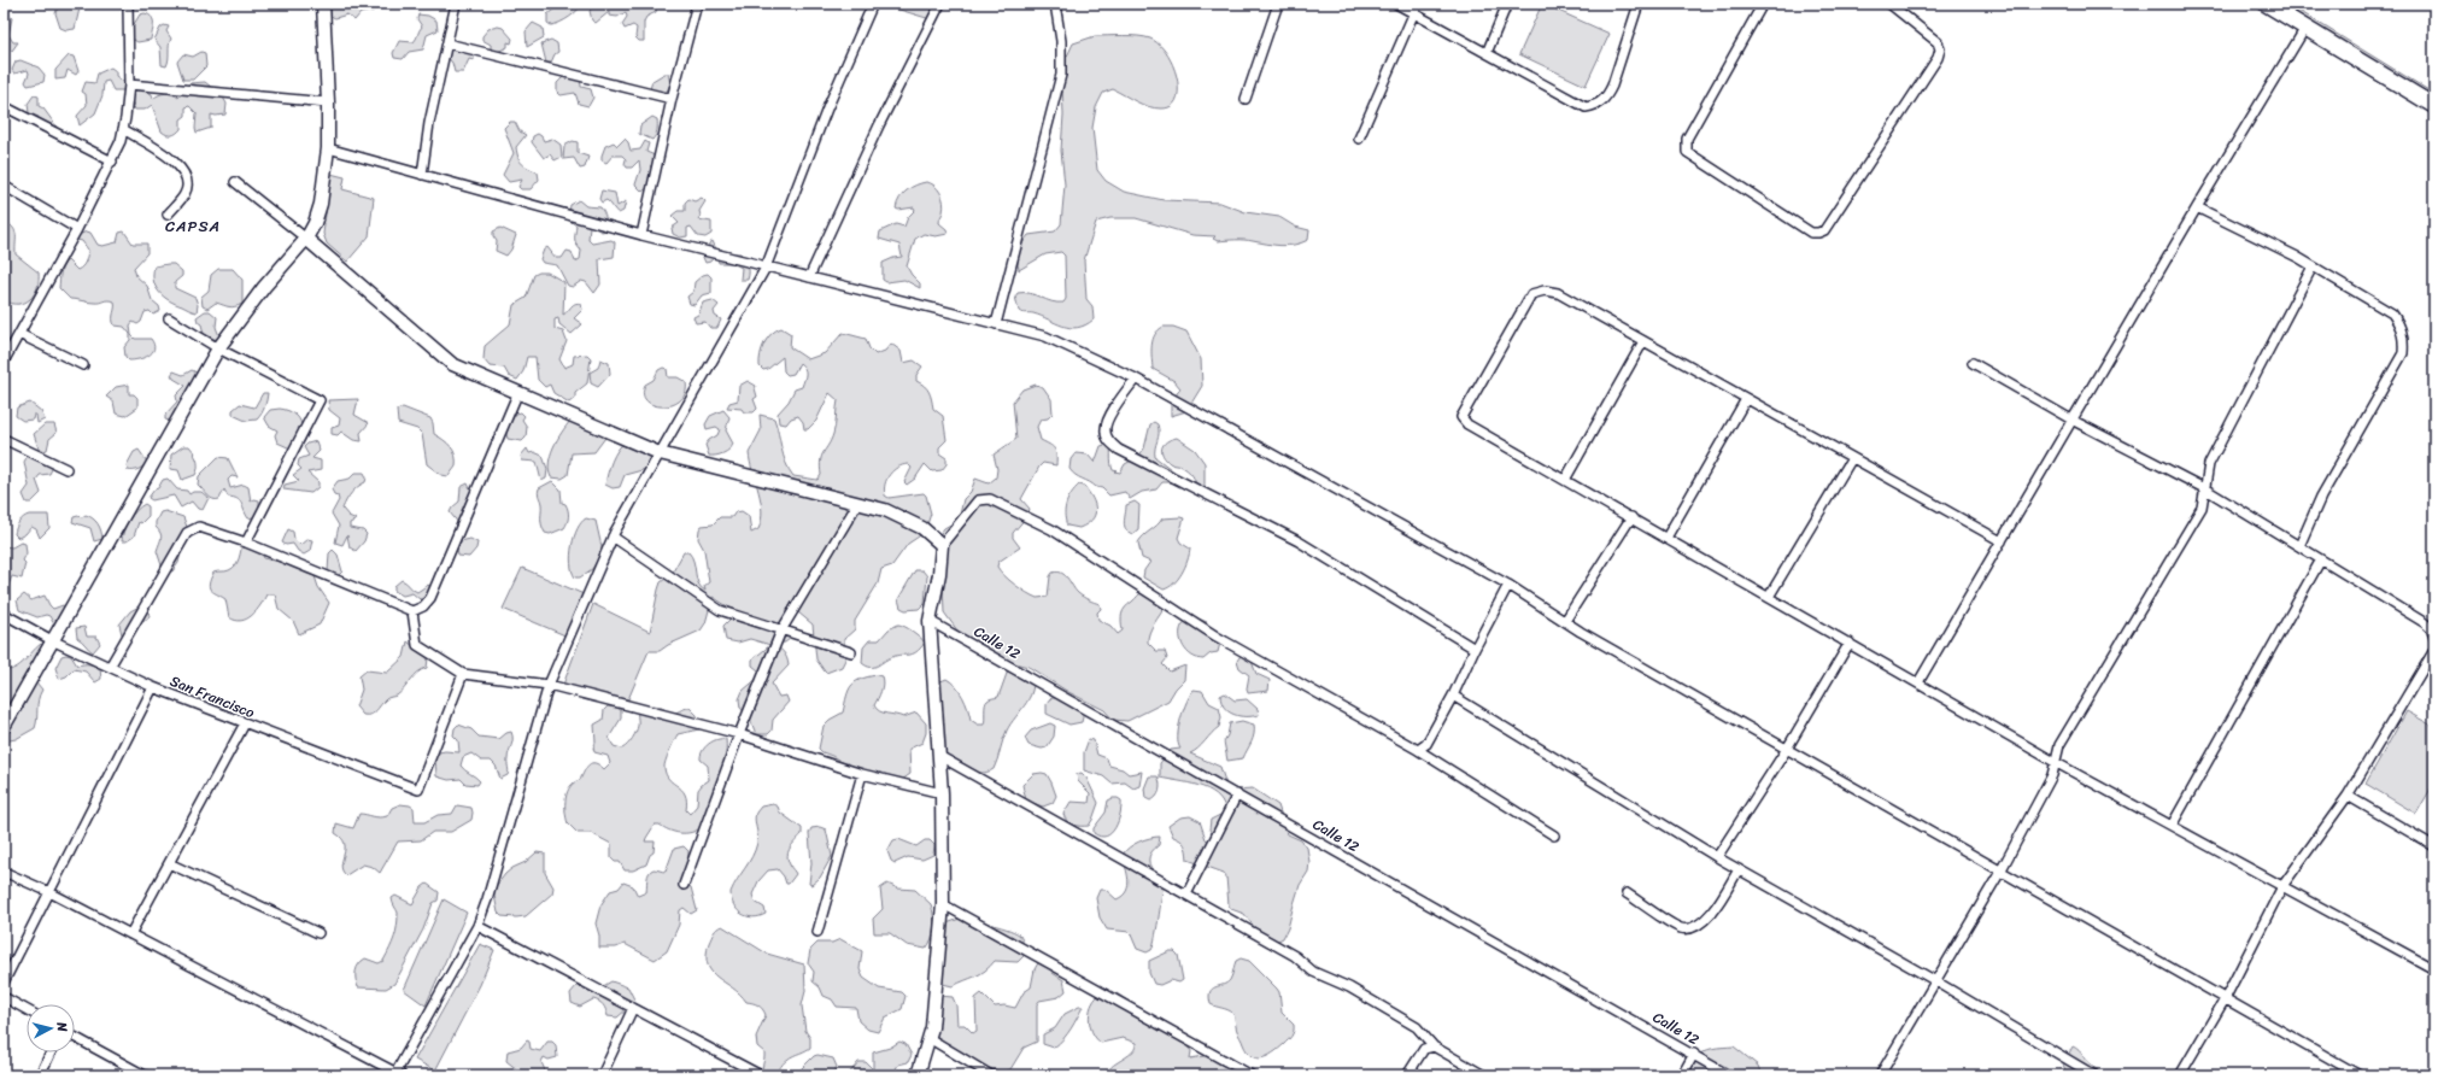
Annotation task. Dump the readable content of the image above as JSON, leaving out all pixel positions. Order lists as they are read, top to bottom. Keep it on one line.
{"streets":{"street":["Calle 12","San Francisco"]},"districts":["CAPSA"],"north":"right"}
